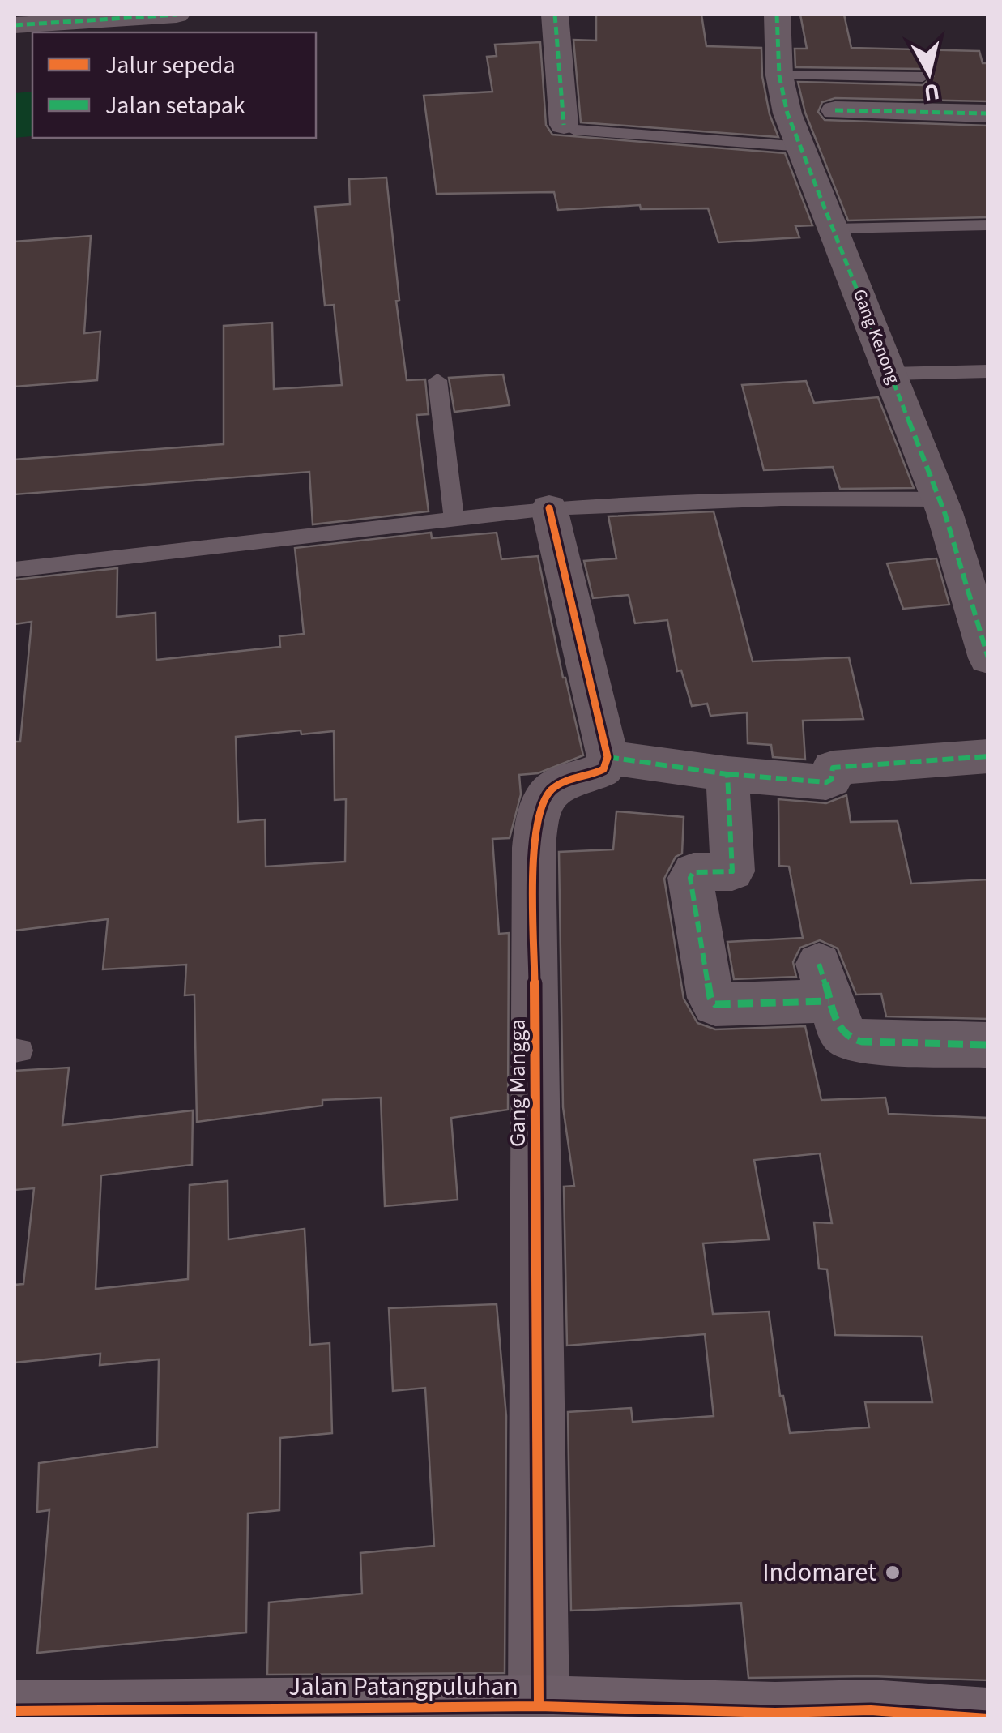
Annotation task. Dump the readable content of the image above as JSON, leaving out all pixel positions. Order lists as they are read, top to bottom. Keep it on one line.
{"streets":{"street":["Gang Kenong","Gang Mangga","Jalan Patangpuluhan"]},"crossings":[["Gang Mangga","Jalan Patangpuluhan"]],"places":["Indomaret"],"legend":["Jalur sepeda","Jalan setapak"],"north":"bottom"}
